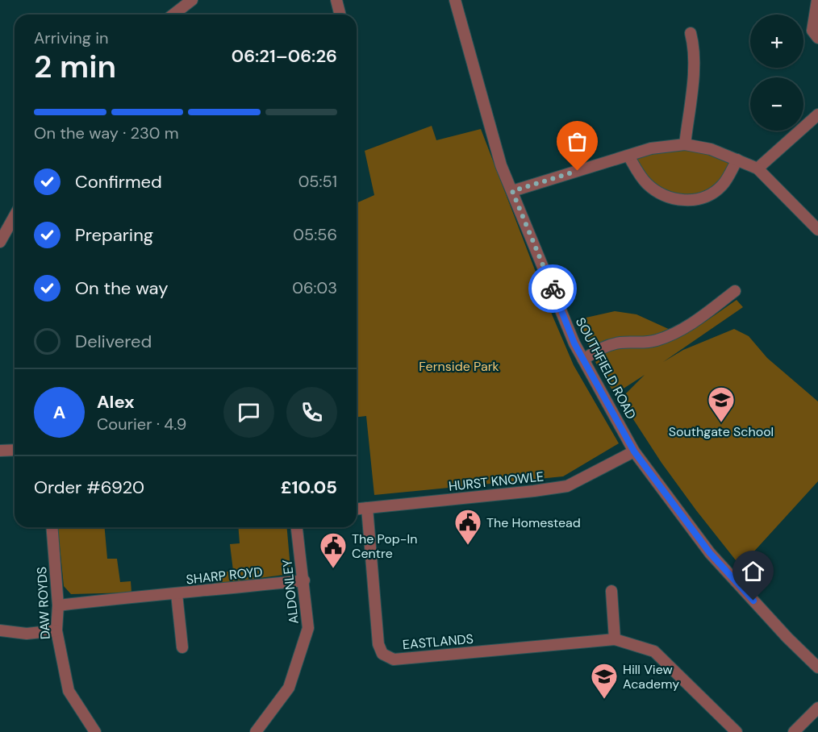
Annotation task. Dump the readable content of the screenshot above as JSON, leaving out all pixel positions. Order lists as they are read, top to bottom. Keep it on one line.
{"streets":{"street":["SOUTHFIELD ROAD","HURST KNOWLE","SHARP ROYD","ALDONLEY","DAW ROYDS","EASTLANDS"]},"crossings":[["SOUTHFIELD ROAD","HURST KNOWLE"],["HURST KNOWLE","EASTLANDS"],["SHARP ROYD","ALDONLEY"],["SHARP ROYD","DAW ROYDS"]],"parks":["Fernside Park"],"places":{"school or university":["Southgate School","Hill View Academy"],"public building":["The Homestead","The Pop-In Centre"]},"page":{"map_buttons":["+","−"],"heading":["2 min","Arriving in","06:21–06:26"],"panel":["Alex","Courier · 4.9","Order #6920","£10.05"],"bar":"On the way · 230 m","list":[["Confirmed","05:51"],["Preparing","05:56"],["On the way","06:03"],"Delivered"],"round":"A"}}
